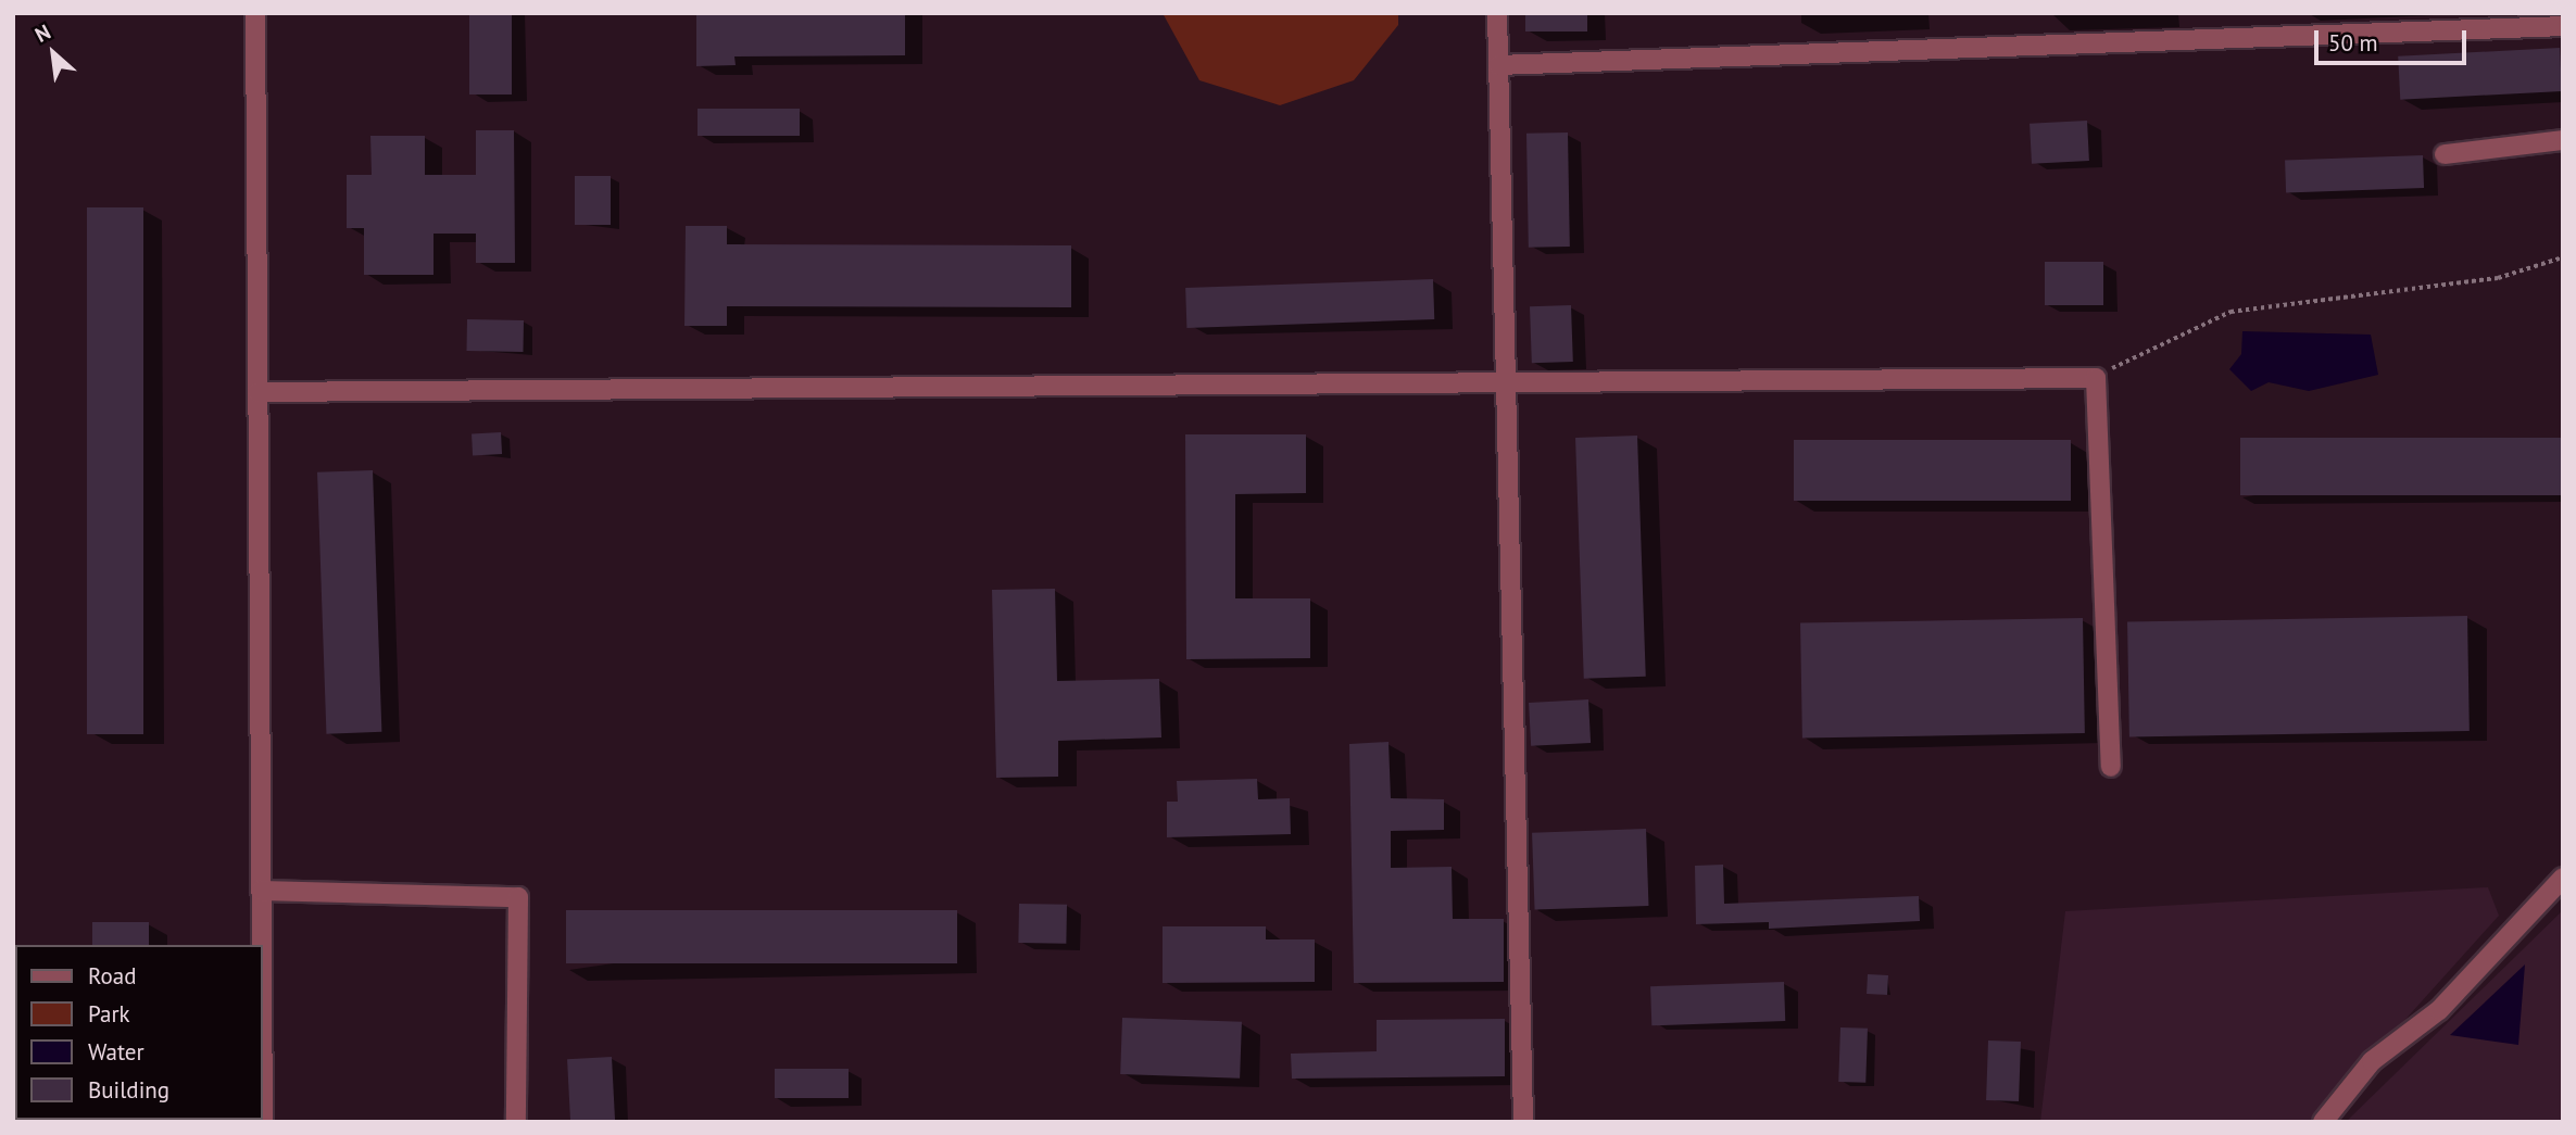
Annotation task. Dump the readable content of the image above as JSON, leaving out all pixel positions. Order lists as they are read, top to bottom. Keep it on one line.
{"legend":["Road","Park","Water","Building"],"scale_bar":"50 m","north":"top left"}
